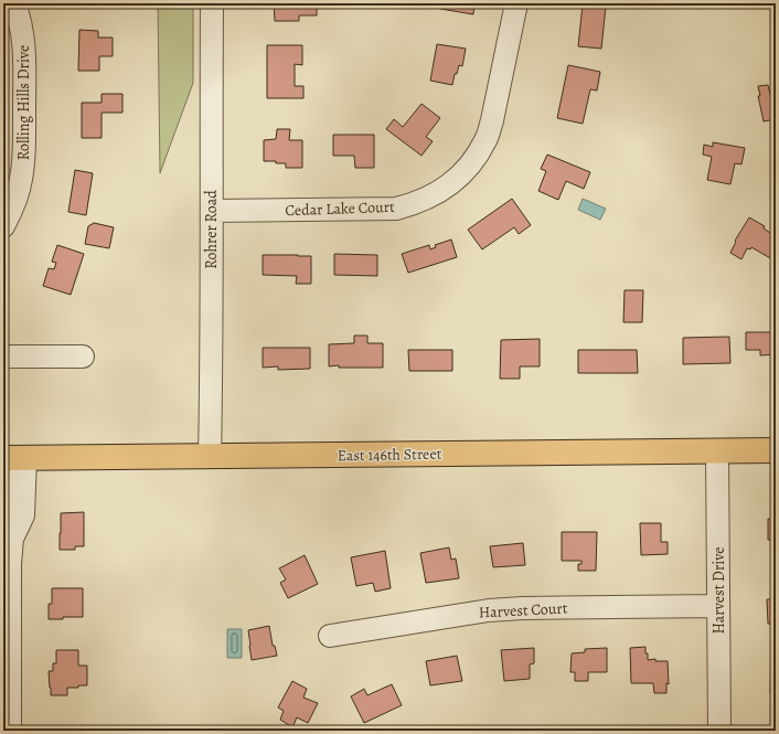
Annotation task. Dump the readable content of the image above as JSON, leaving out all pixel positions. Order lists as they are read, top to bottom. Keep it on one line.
{"streets":{"main road":["East 146th Street"],"street":["Rolling Hills Drive","Cedar Lake Court","Rohrer Road","Harvest Drive","Harvest Court"]},"crossings":[["Cedar Lake Court","Rohrer Road"],["Rohrer Road","East 146th Street"],["East 146th Street","Harvest Drive"],["Harvest Drive","Harvest Court"]]}
